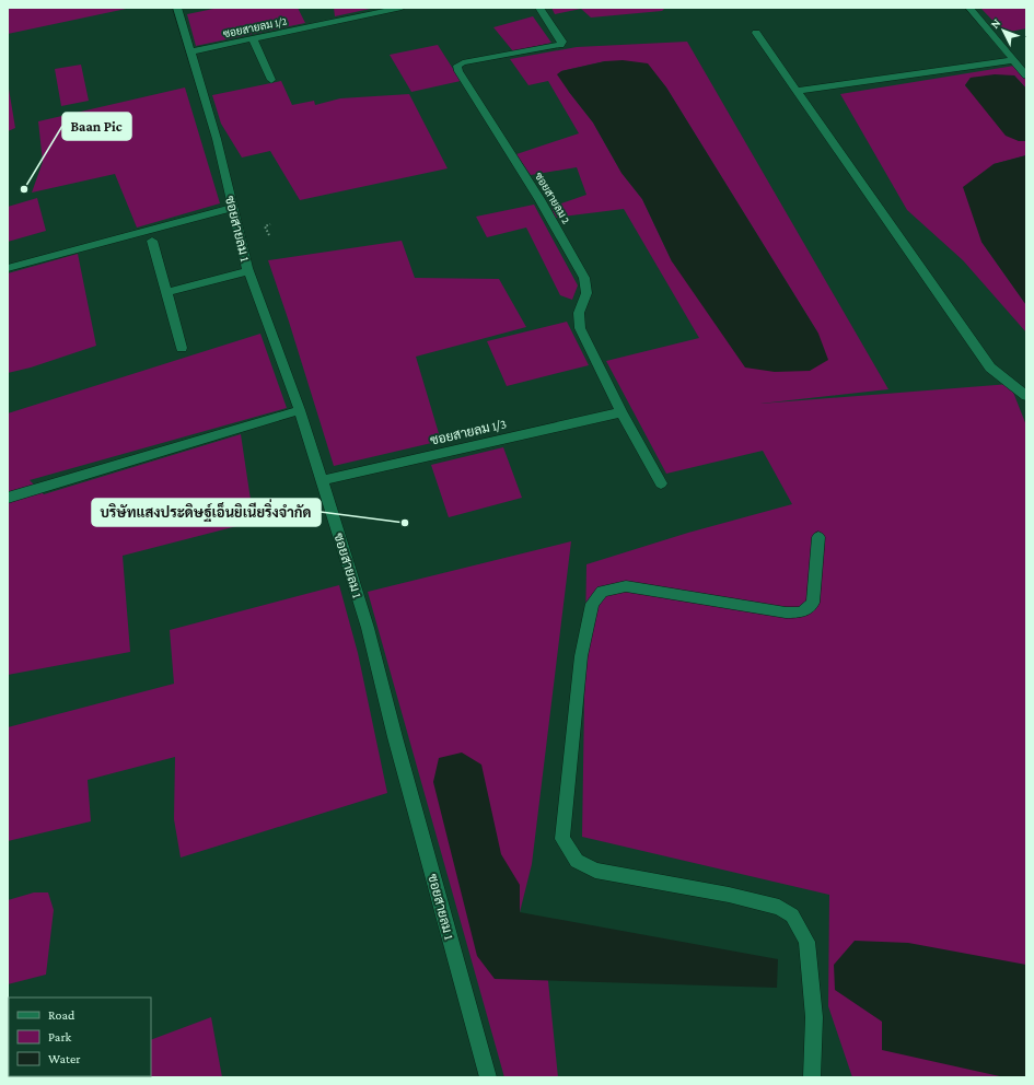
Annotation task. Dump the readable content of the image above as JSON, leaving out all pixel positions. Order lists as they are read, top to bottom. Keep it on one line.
{"streets":{"street":["ซอยสายลม 1/2","ซอยสายลม 2","ซอยสายลม 1","ซอยสายลม 1/3"]},"crossings":[["ซอยสายลม 1/2","ซอยสายลม 1"],["ซอยสายลม 2","ซอยสายลม 1/3"],["ซอยสายลม 1","ซอยสายลม 1/3"]],"places":["Baan Pic","บริษัทแสงประดิษฐ์เอ็นยิเนียริ่งจำกัด"],"legend":["Road","Park","Water"],"north":"top left"}
